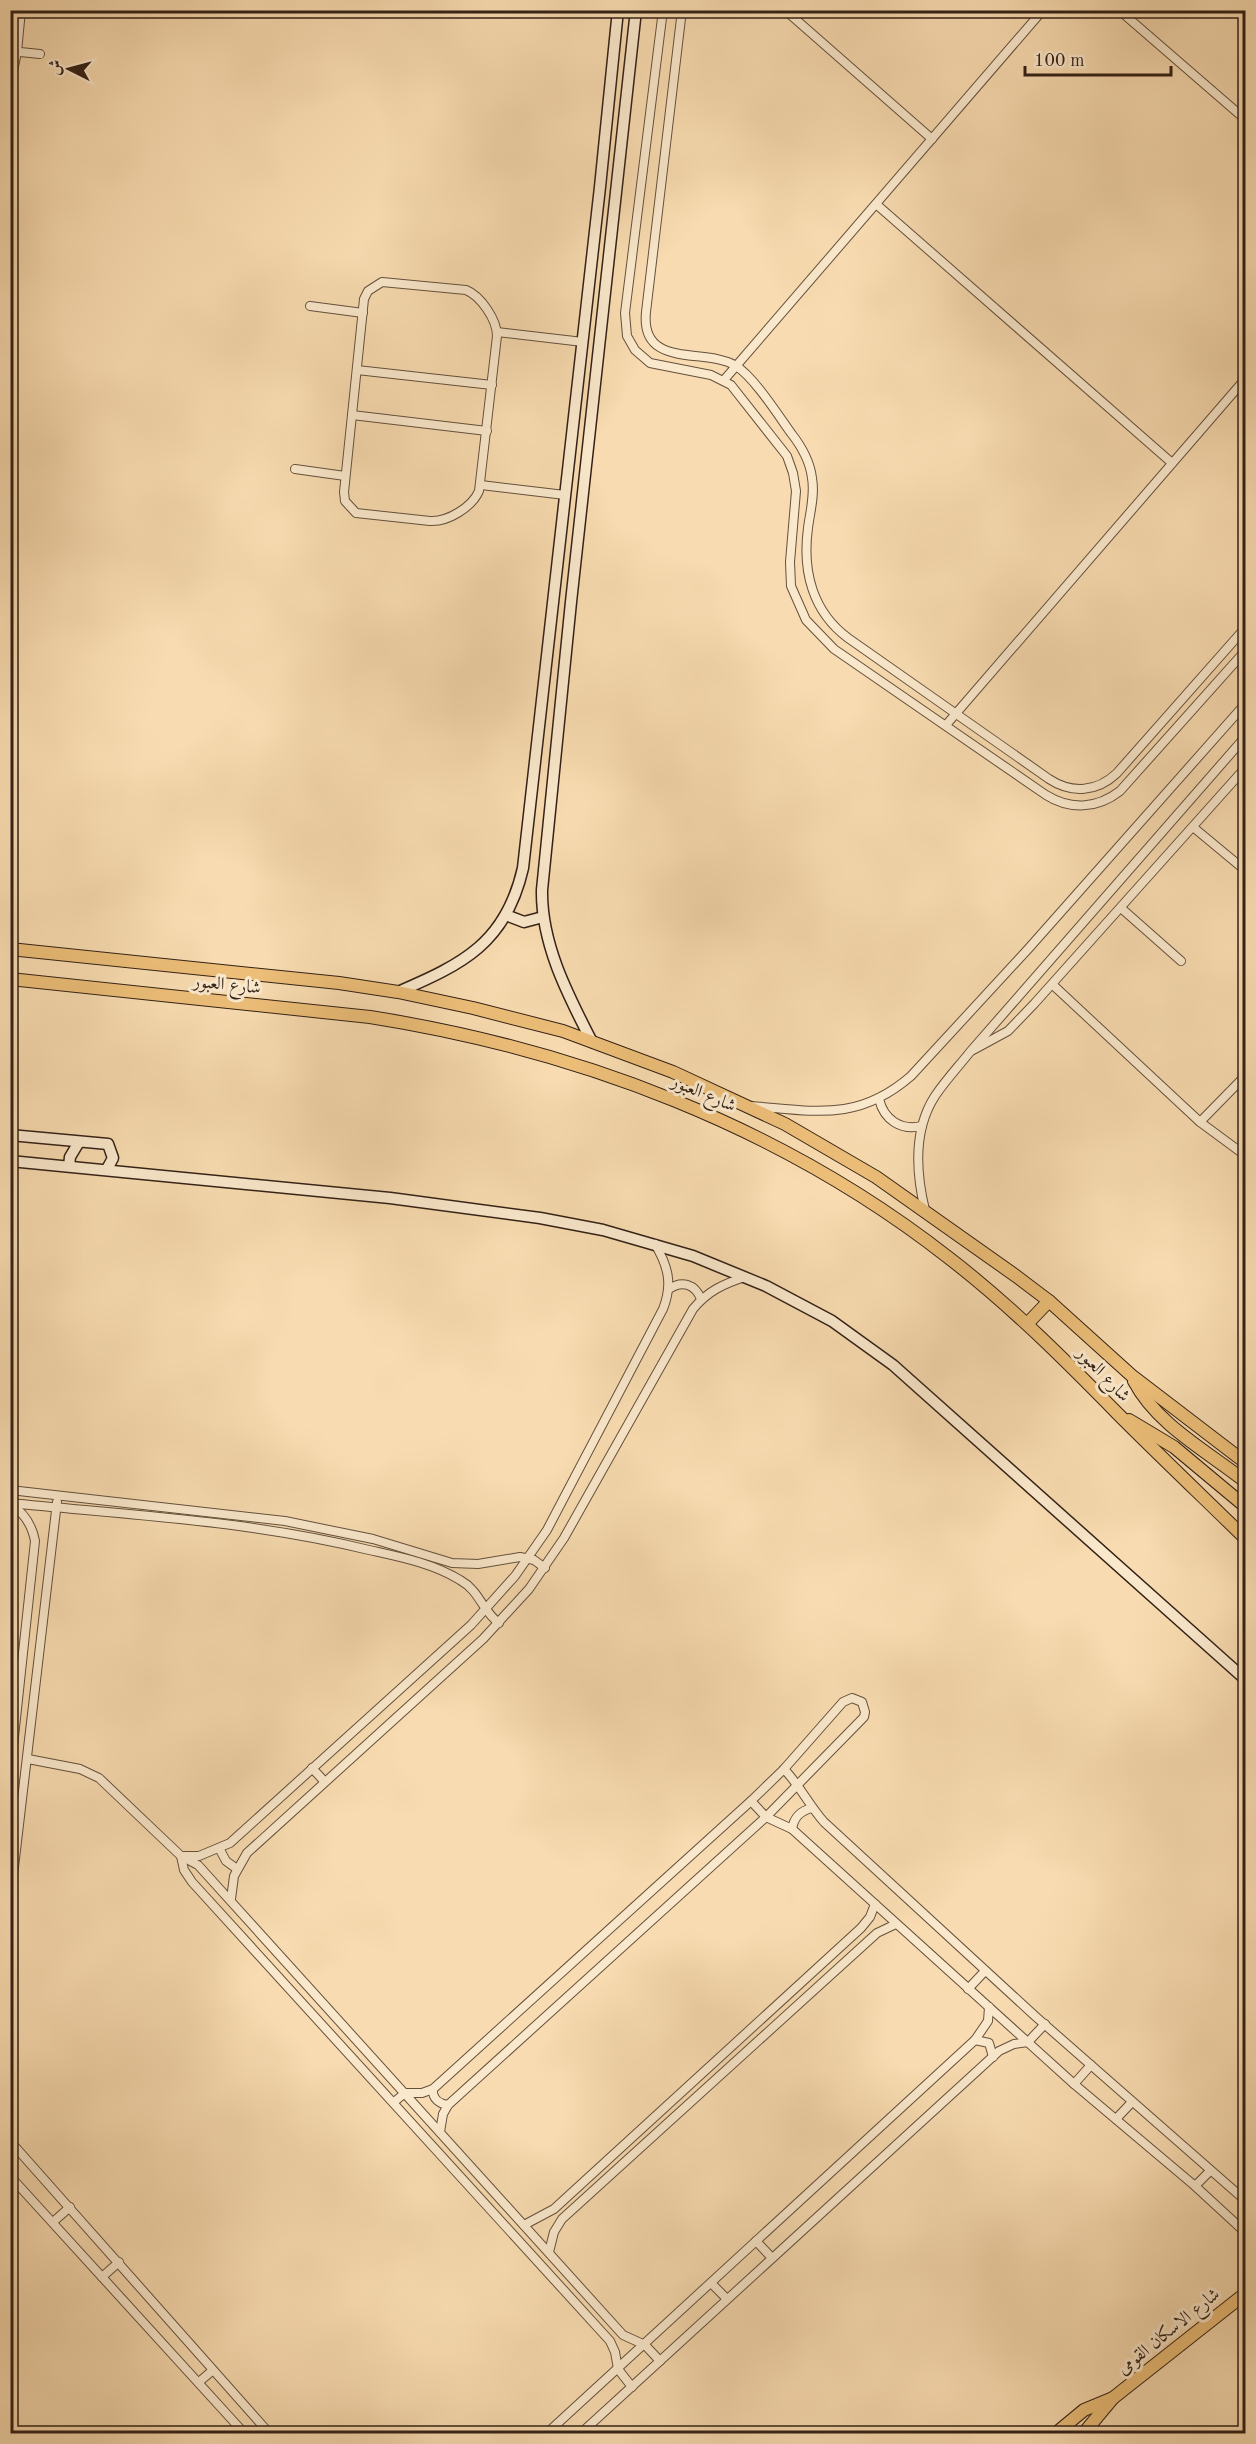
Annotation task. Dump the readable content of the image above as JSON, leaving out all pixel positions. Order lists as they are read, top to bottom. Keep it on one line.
{"streets":{"main road":["شارع العبور","شارع الاسكان القومى"]},"scale_bar":"100 m","north":"left"}
